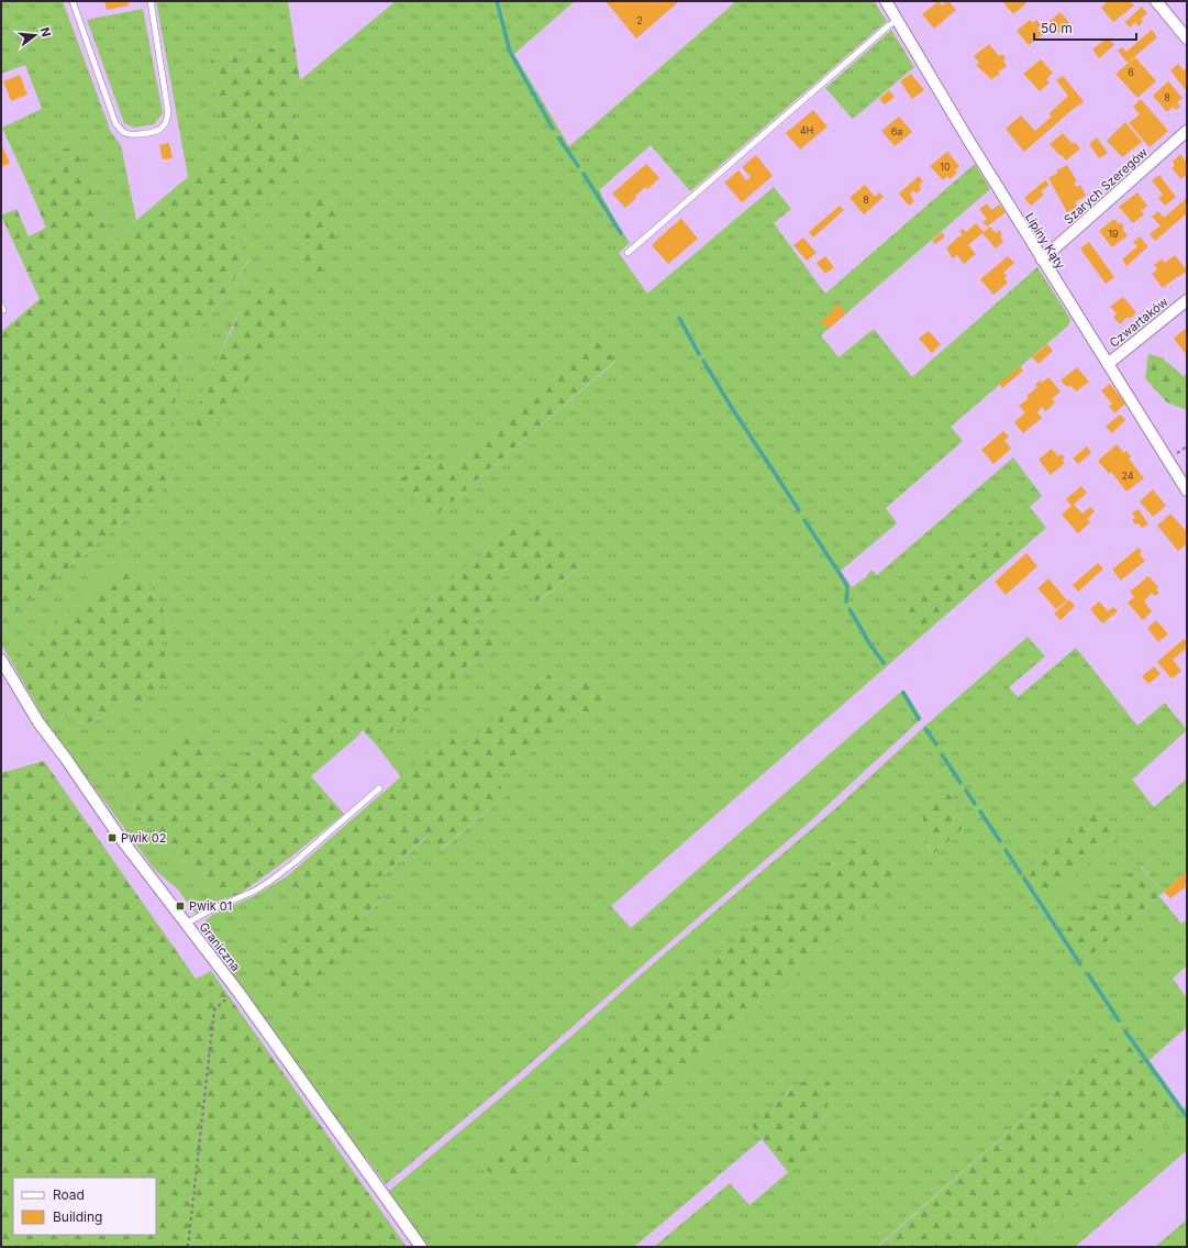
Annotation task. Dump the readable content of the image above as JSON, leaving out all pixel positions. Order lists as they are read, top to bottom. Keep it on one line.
{"streets":{"street":["Szarych Szeregów","Lipiny Kąty","Czwartaków","Graniczna"]},"crossings":[["Szarych Szeregów","Lipiny Kąty"],["Lipiny Kąty","Czwartaków"]],"places":{"transit":["Pwik 02","Pwik 01"]},"house_numbers":["2","6","8","4H","6a","10","8","19","24"],"legend":["Road","Building"],"scale_bar":"50 m","north":"right"}
